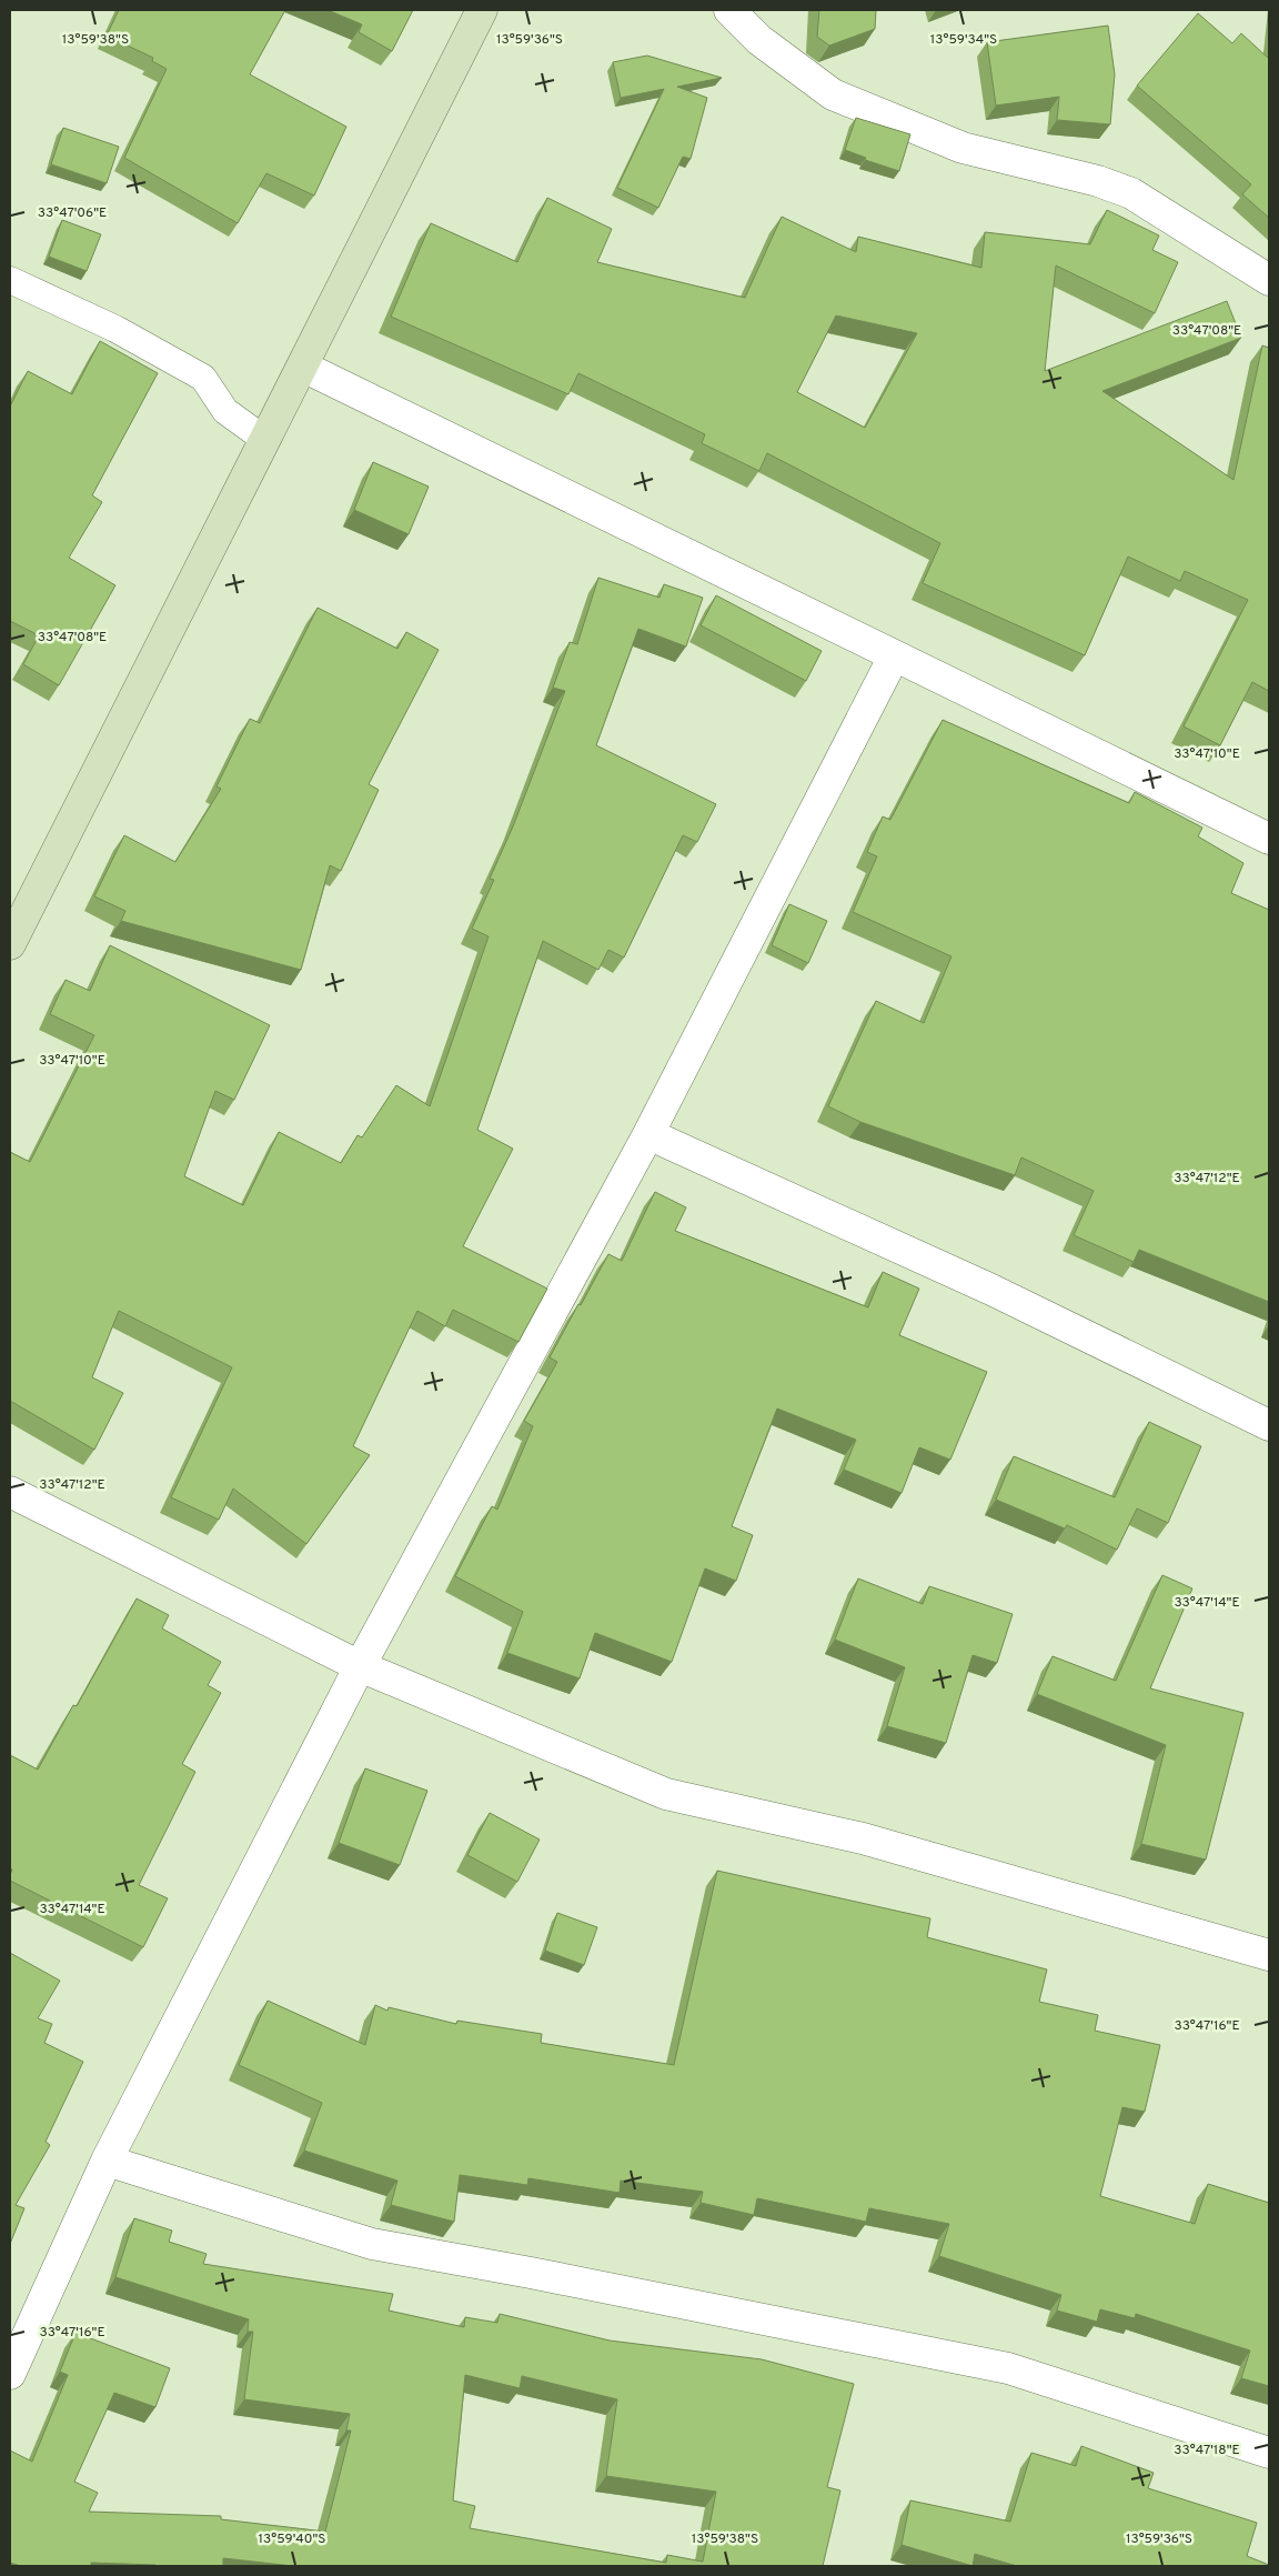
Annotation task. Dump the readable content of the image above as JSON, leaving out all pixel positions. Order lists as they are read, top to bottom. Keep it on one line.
{"coordinates":["13°59'38\"S","13°59'36\"S","13°59'34\"S","33°47'06\"E","33°47'08\"E","33°47'10\"E","33°47'12\"E","33°47'14\"E","33°47'16\"E","33°47'18\"E","13°59'40\"S"]}
